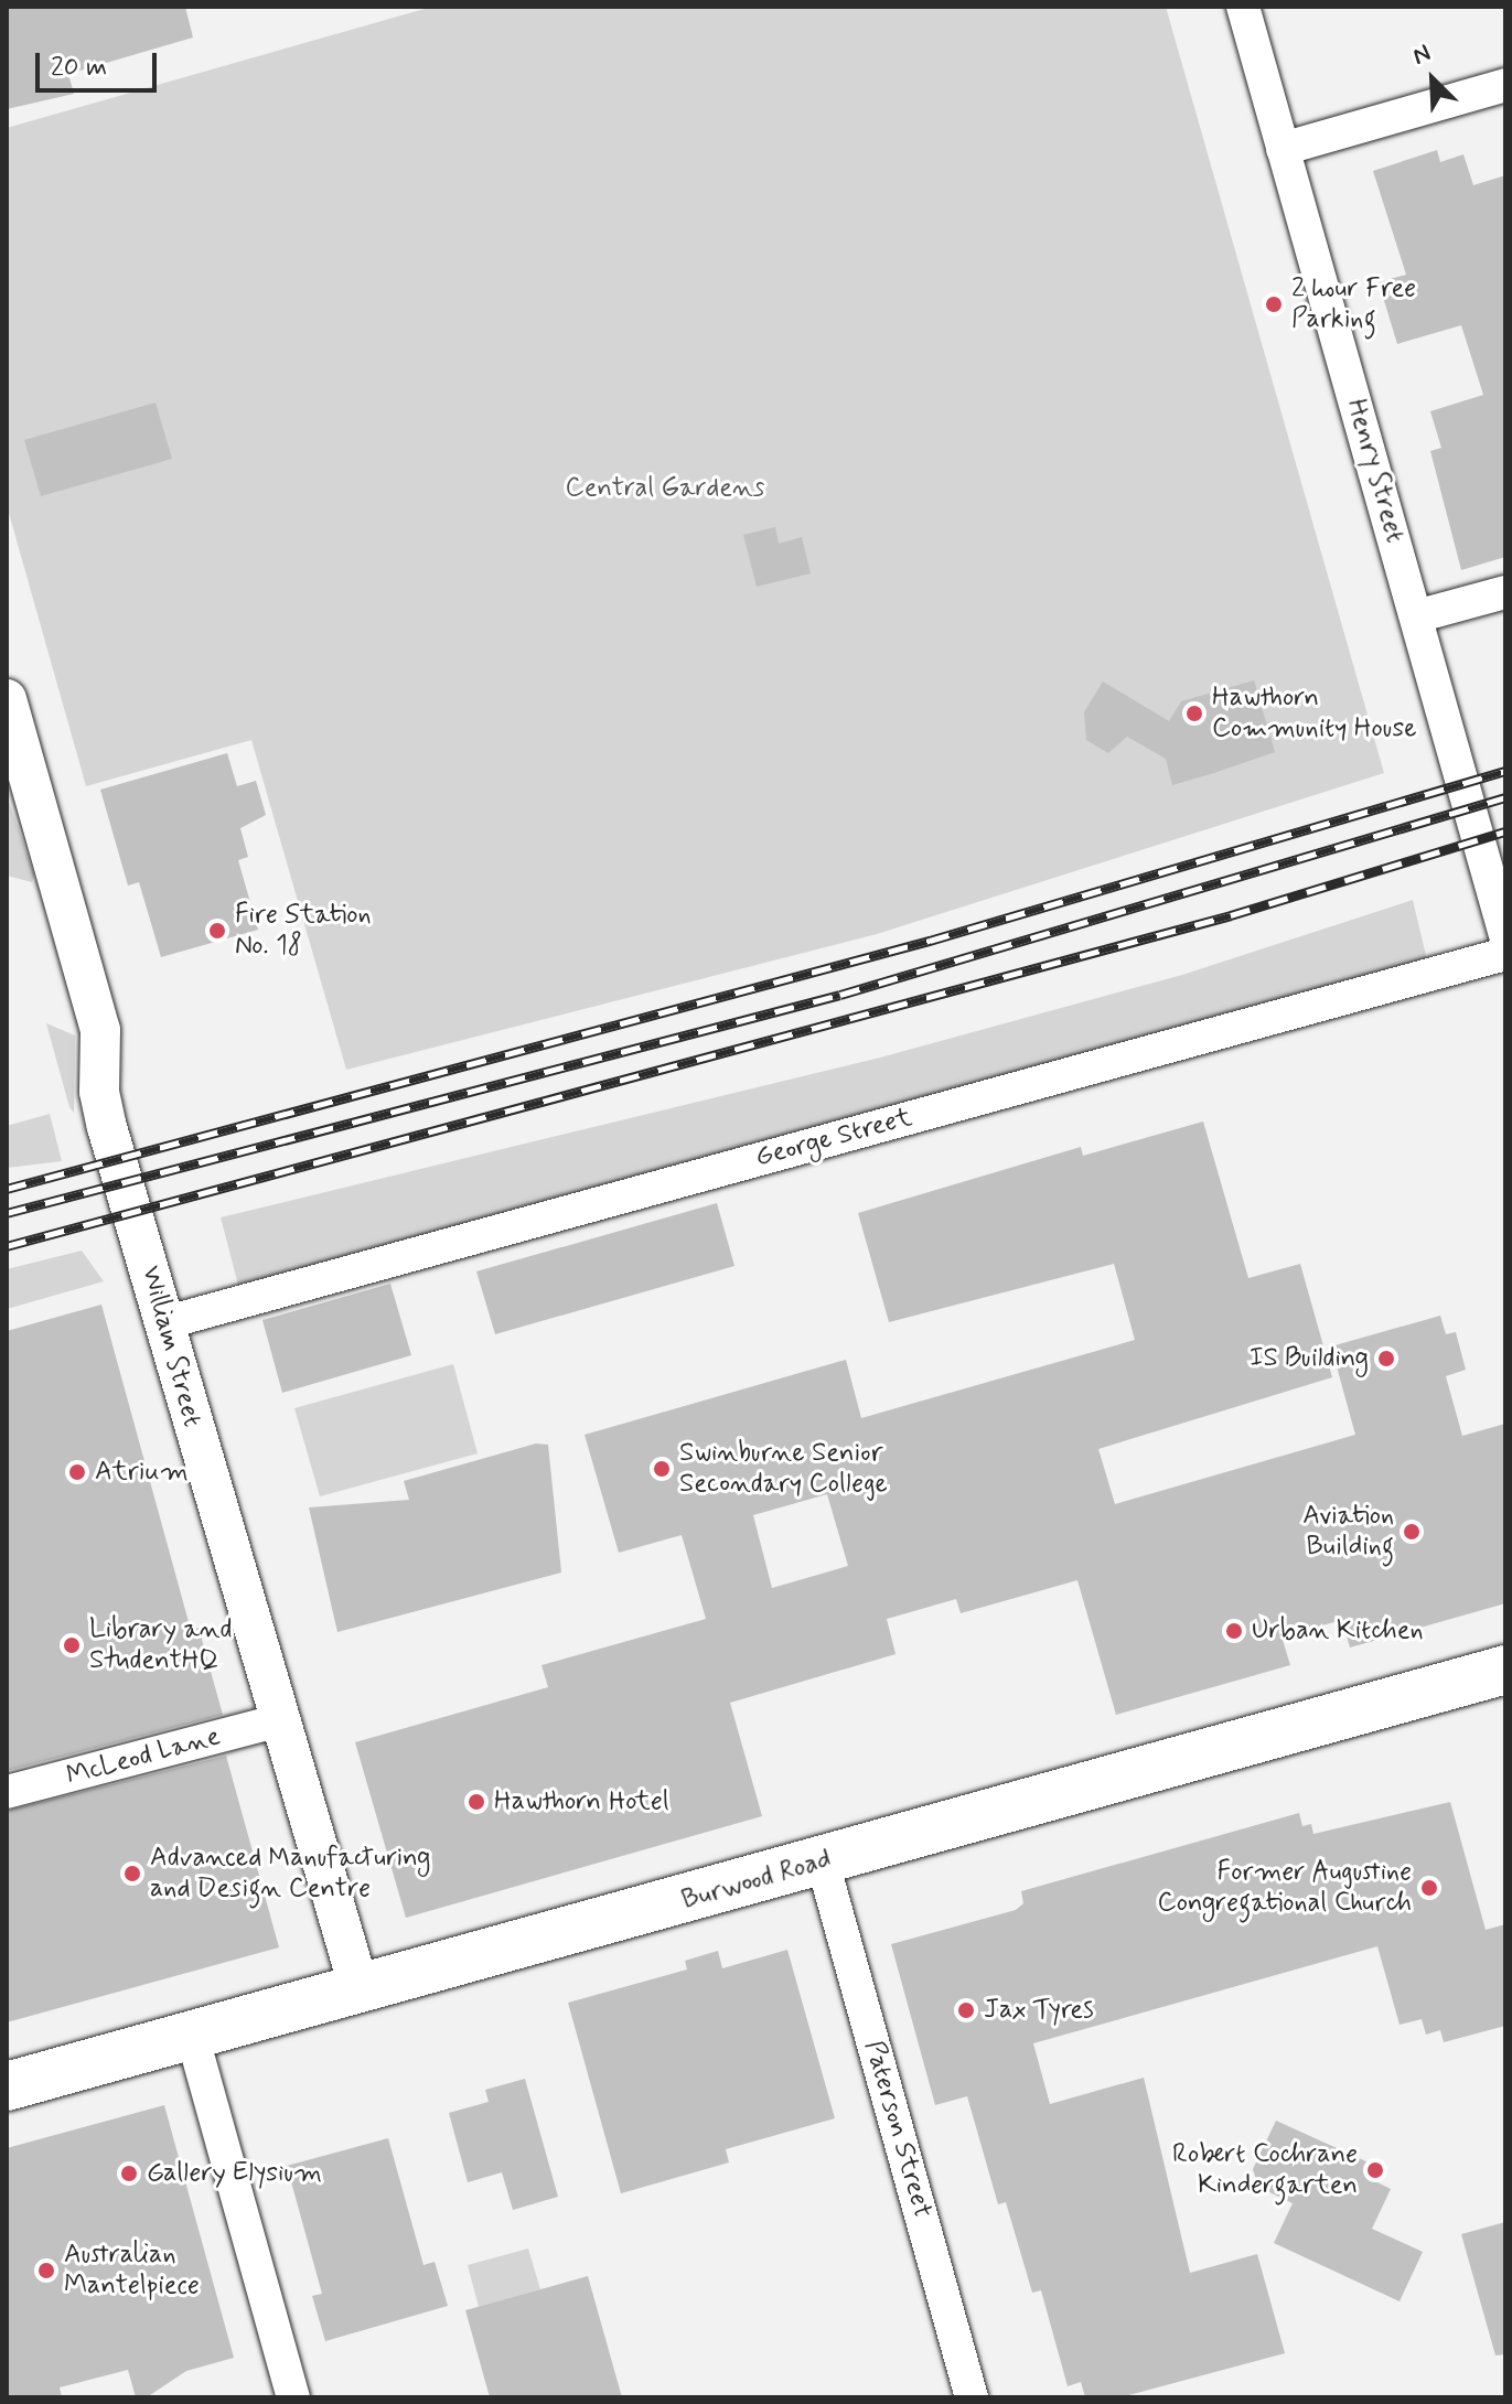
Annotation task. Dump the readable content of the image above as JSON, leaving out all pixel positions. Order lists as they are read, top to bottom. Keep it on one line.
{"streets":{"main road":["Burwood Road"],"street":["Henry Street","George Street","William Street","McLeod Lane","Paterson Street"]},"crossings":[["George Street","William Street"],["William Street","McLeod Lane"],["William Street","Burwood Road"],["Burwood Road","Paterson Street"]],"parks":["Central Gardens"],"places":["2 hour Free Parking","Hawthorn Community House","Fire Station No. 18","IS Building","Swinburne Senior Secondary College","Atrium","Aviation Building","Urban Kitchen","Library and StudentHQ","Hawthorn Hotel","Advanced Manufacturing and Design Centre","Former Augustine Congregational Church","Jax Tyres","Robert Cochrane Kindergarten","Gallery Elysium","Australian Mantelpiece"],"scale_bar":"20 m","north":"top left"}
